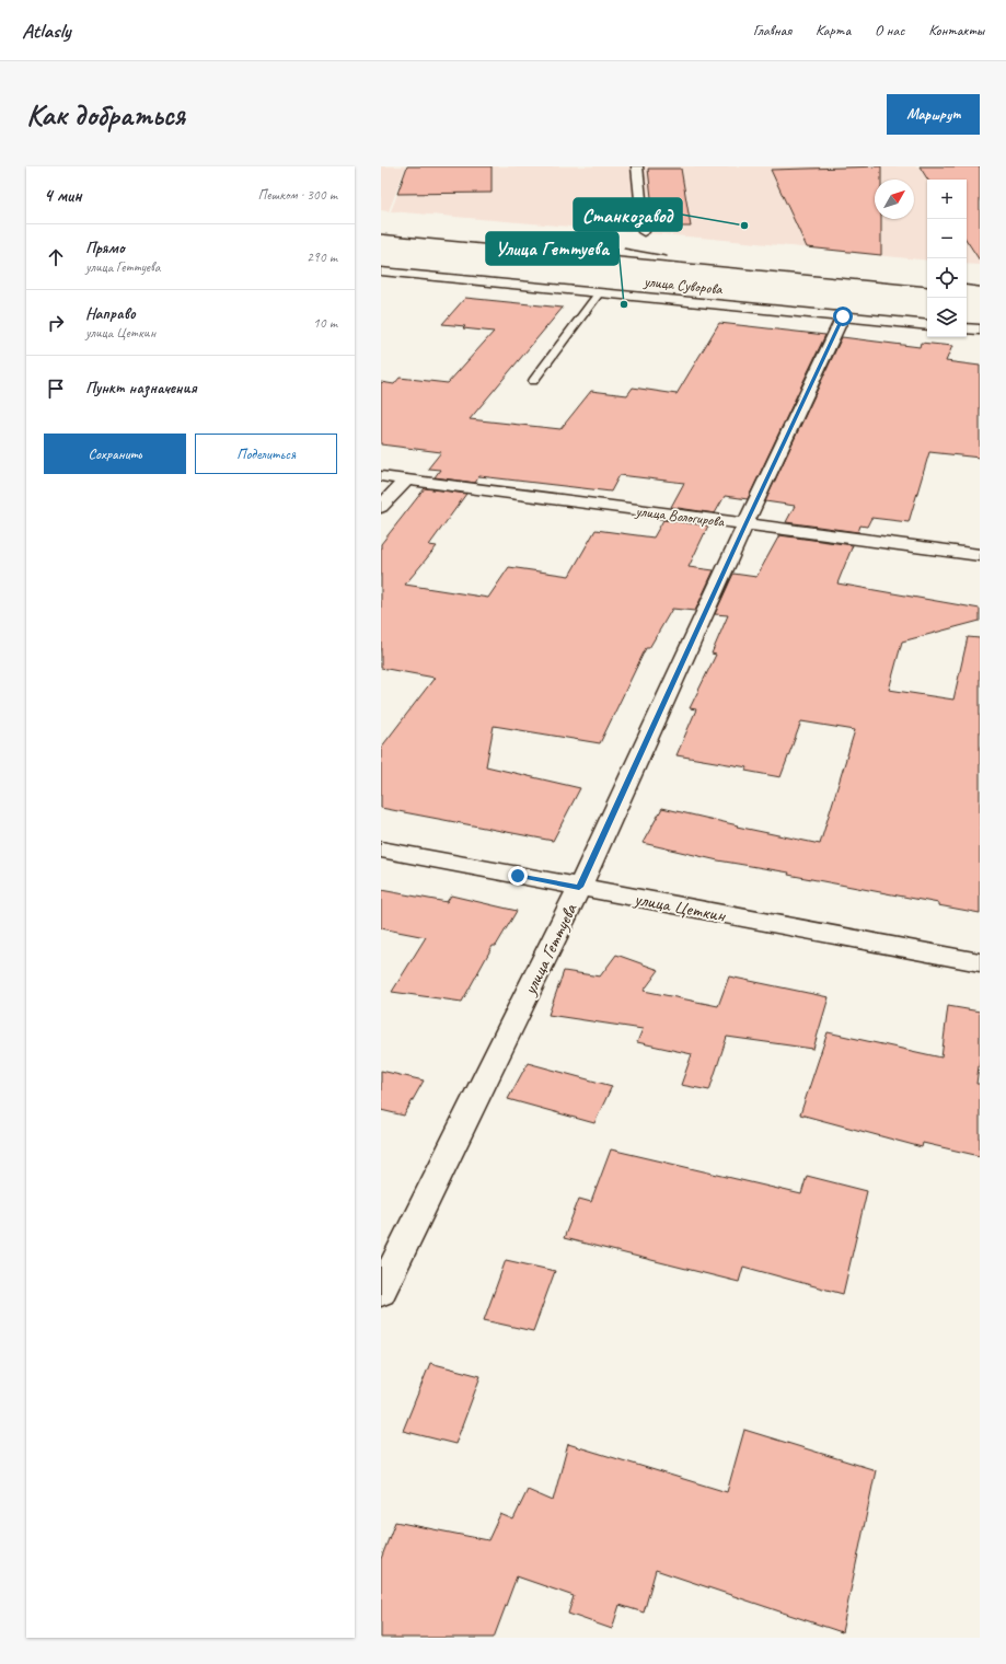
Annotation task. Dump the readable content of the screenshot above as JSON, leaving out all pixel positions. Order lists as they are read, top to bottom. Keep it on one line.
{"streets":{"street":["улица Суворова","улица Вологирова","улица Цеткин","улица Геттуева"]},"crossings":[["улица Суворова","улица Геттуева"],["улица Вологирова","улица Геттуева"],["улица Цеткин","улица Геттуева"]],"places":["Станкозавод","Улица Геттуева"],"north":"top right","page":{"header":"Atlasly","nav":["Главная","Карта","О нас","Контакты"],"buttons":["Маршрут",["Сохранить","Поделиться"]],"title":"Как добраться","heading":["4 мин","Пешком · 300 m"],"map_buttons":["+","−"],"list":[["Прямо","улица Геттуева","290 m"],["Направо","улица Цеткин","10 m"],"Пункт назначения"]}}
